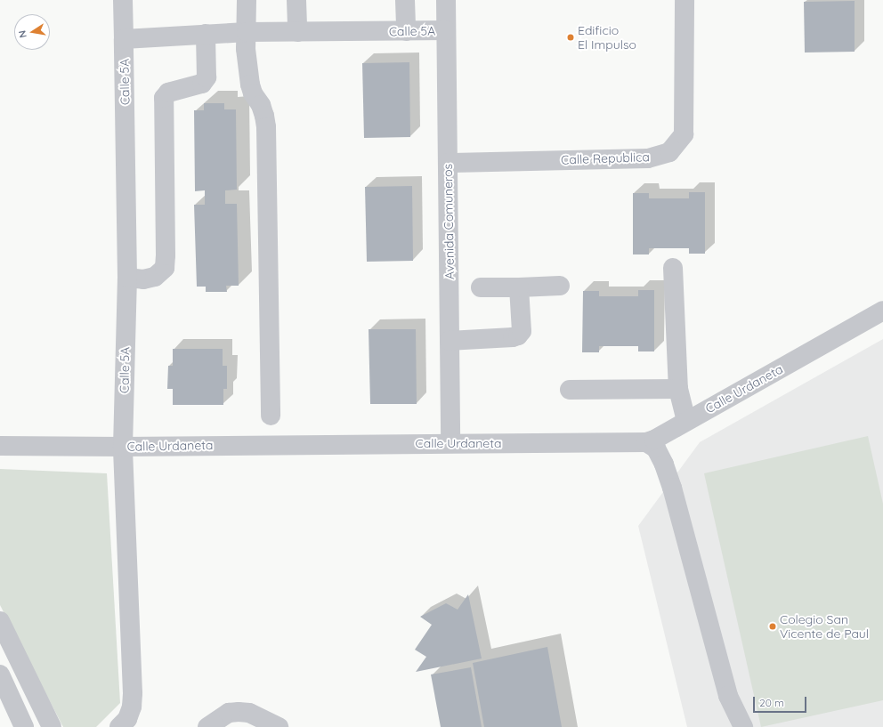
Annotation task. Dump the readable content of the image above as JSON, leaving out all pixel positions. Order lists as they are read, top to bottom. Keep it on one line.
{"streets":{"street":["Calle 5A","Calle Republica","Avenida Comuneros","Calle Urdaneta"]},"crossings":[["Calle 5A","Avenida Comuneros"],["Calle 5A","Calle Urdaneta"],["Calle Republica","Avenida Comuneros"],["Avenida Comuneros","Calle Urdaneta"]],"places":["Edificio El Impulso","Colegio San Vicente de Paul"],"scale_bar":"20 m","north":"left"}
